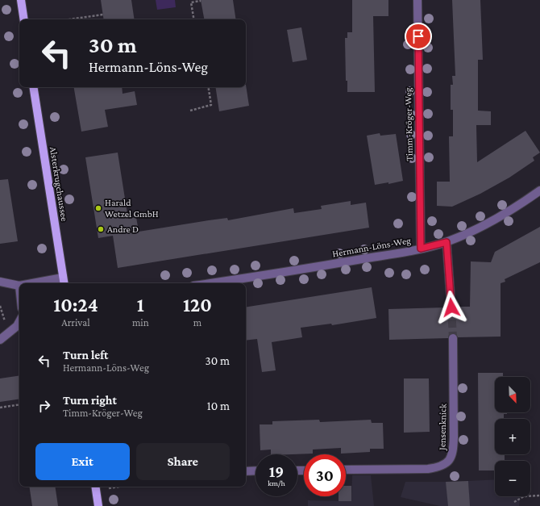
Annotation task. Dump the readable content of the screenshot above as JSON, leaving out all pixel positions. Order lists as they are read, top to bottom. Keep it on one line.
{"streets":{"main road":["Alsterkrugchaussee"],"street":["Timm-Kröger-Weg","Hermann-Löns-Weg","Jensenknick"]},"crossings":[["Timm-Kröger-Weg","Hermann-Löns-Weg"]],"places":["Harald Wetzel GmbH","Andre D"],"north":"bottom right","page":{"turn":["30 m","Hermann-Löns-Weg"],"eta":["10:24","Arrival","1","min","120","m"],"list":[{"name":"Turn left","note":"Hermann-Löns-Weg","value":"30 m"},{"name":"Turn right","note":"Timm-Kröger-Weg","value":"10 m"}],"map_buttons":["+","−"],"buttons":["Exit","Share"],"speed":"19 km/h","limit":"30"}}
